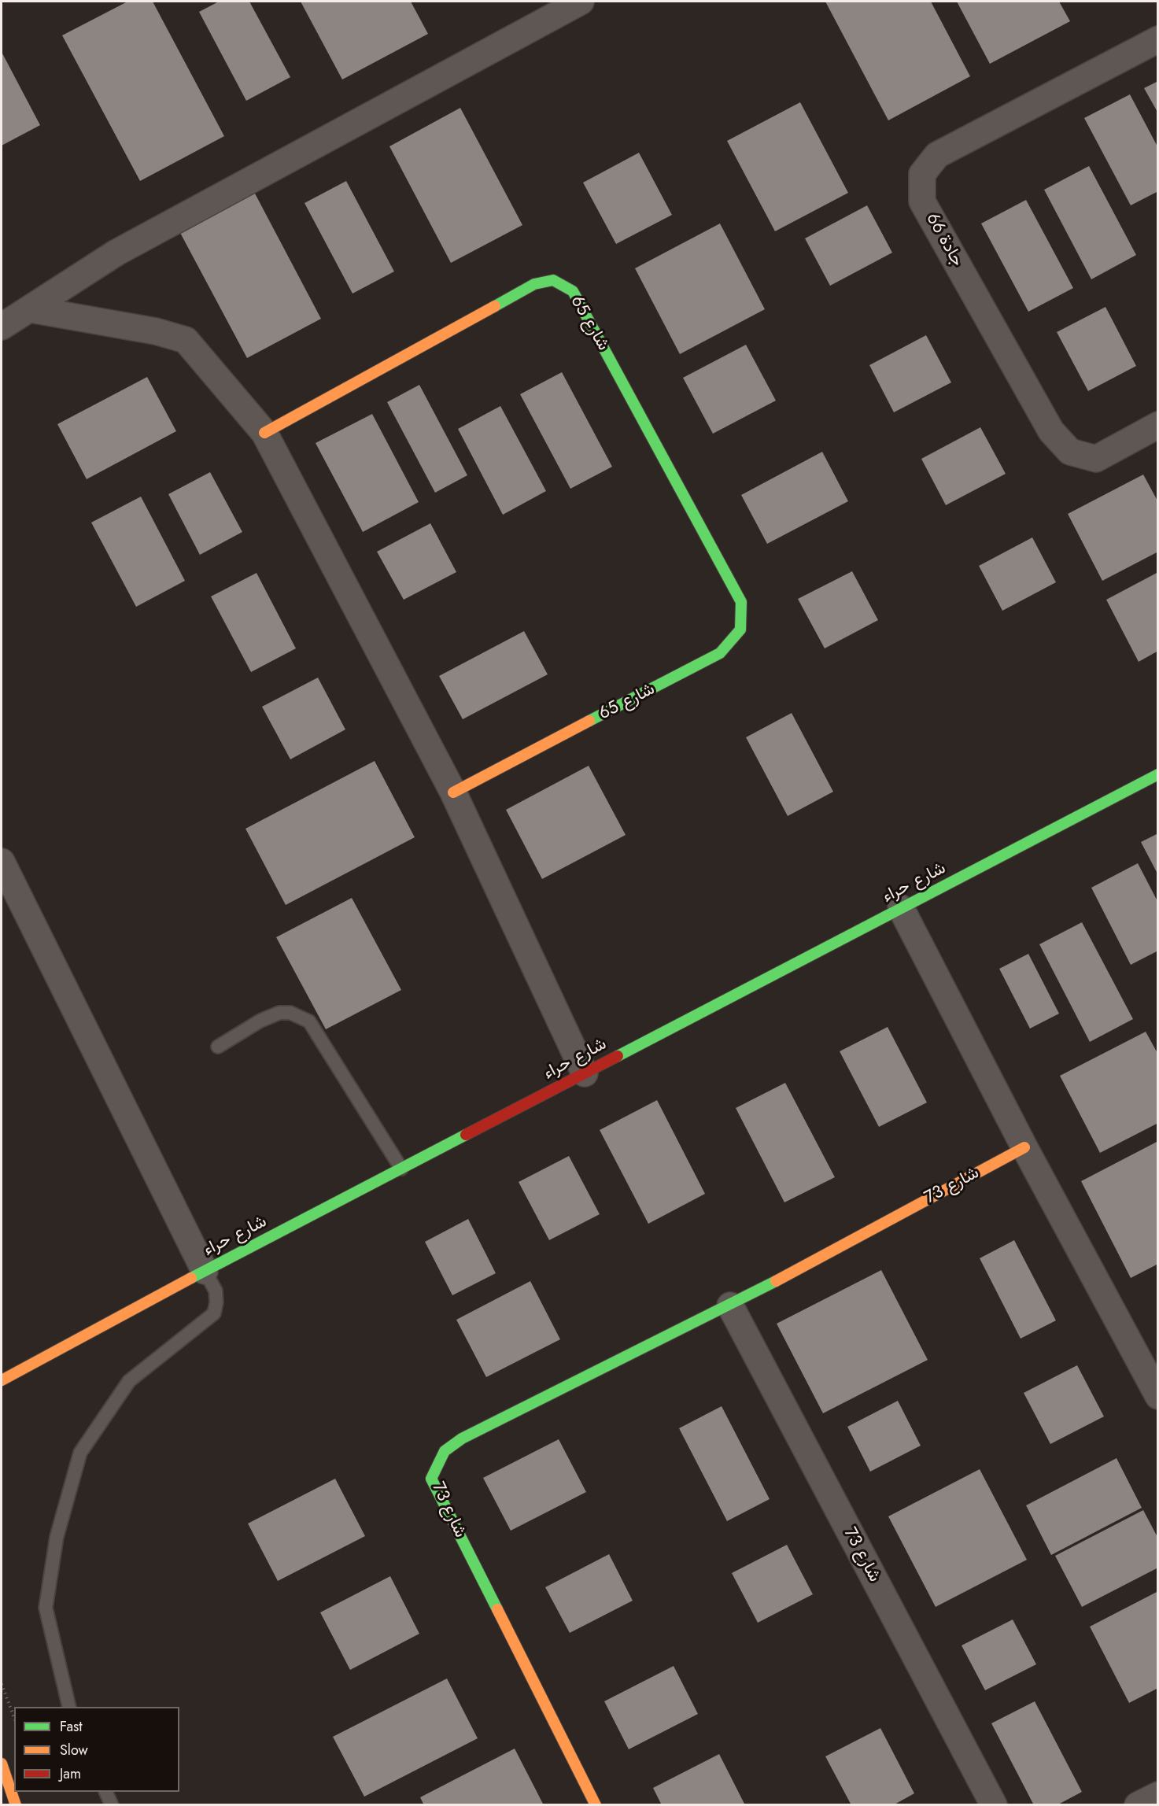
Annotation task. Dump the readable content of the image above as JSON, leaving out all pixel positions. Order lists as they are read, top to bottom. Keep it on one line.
{"streets":{"street":["جادة 66","شارع 65","شارع حراء","شارع 73"]},"legend":["Fast","Slow","Jam"]}
